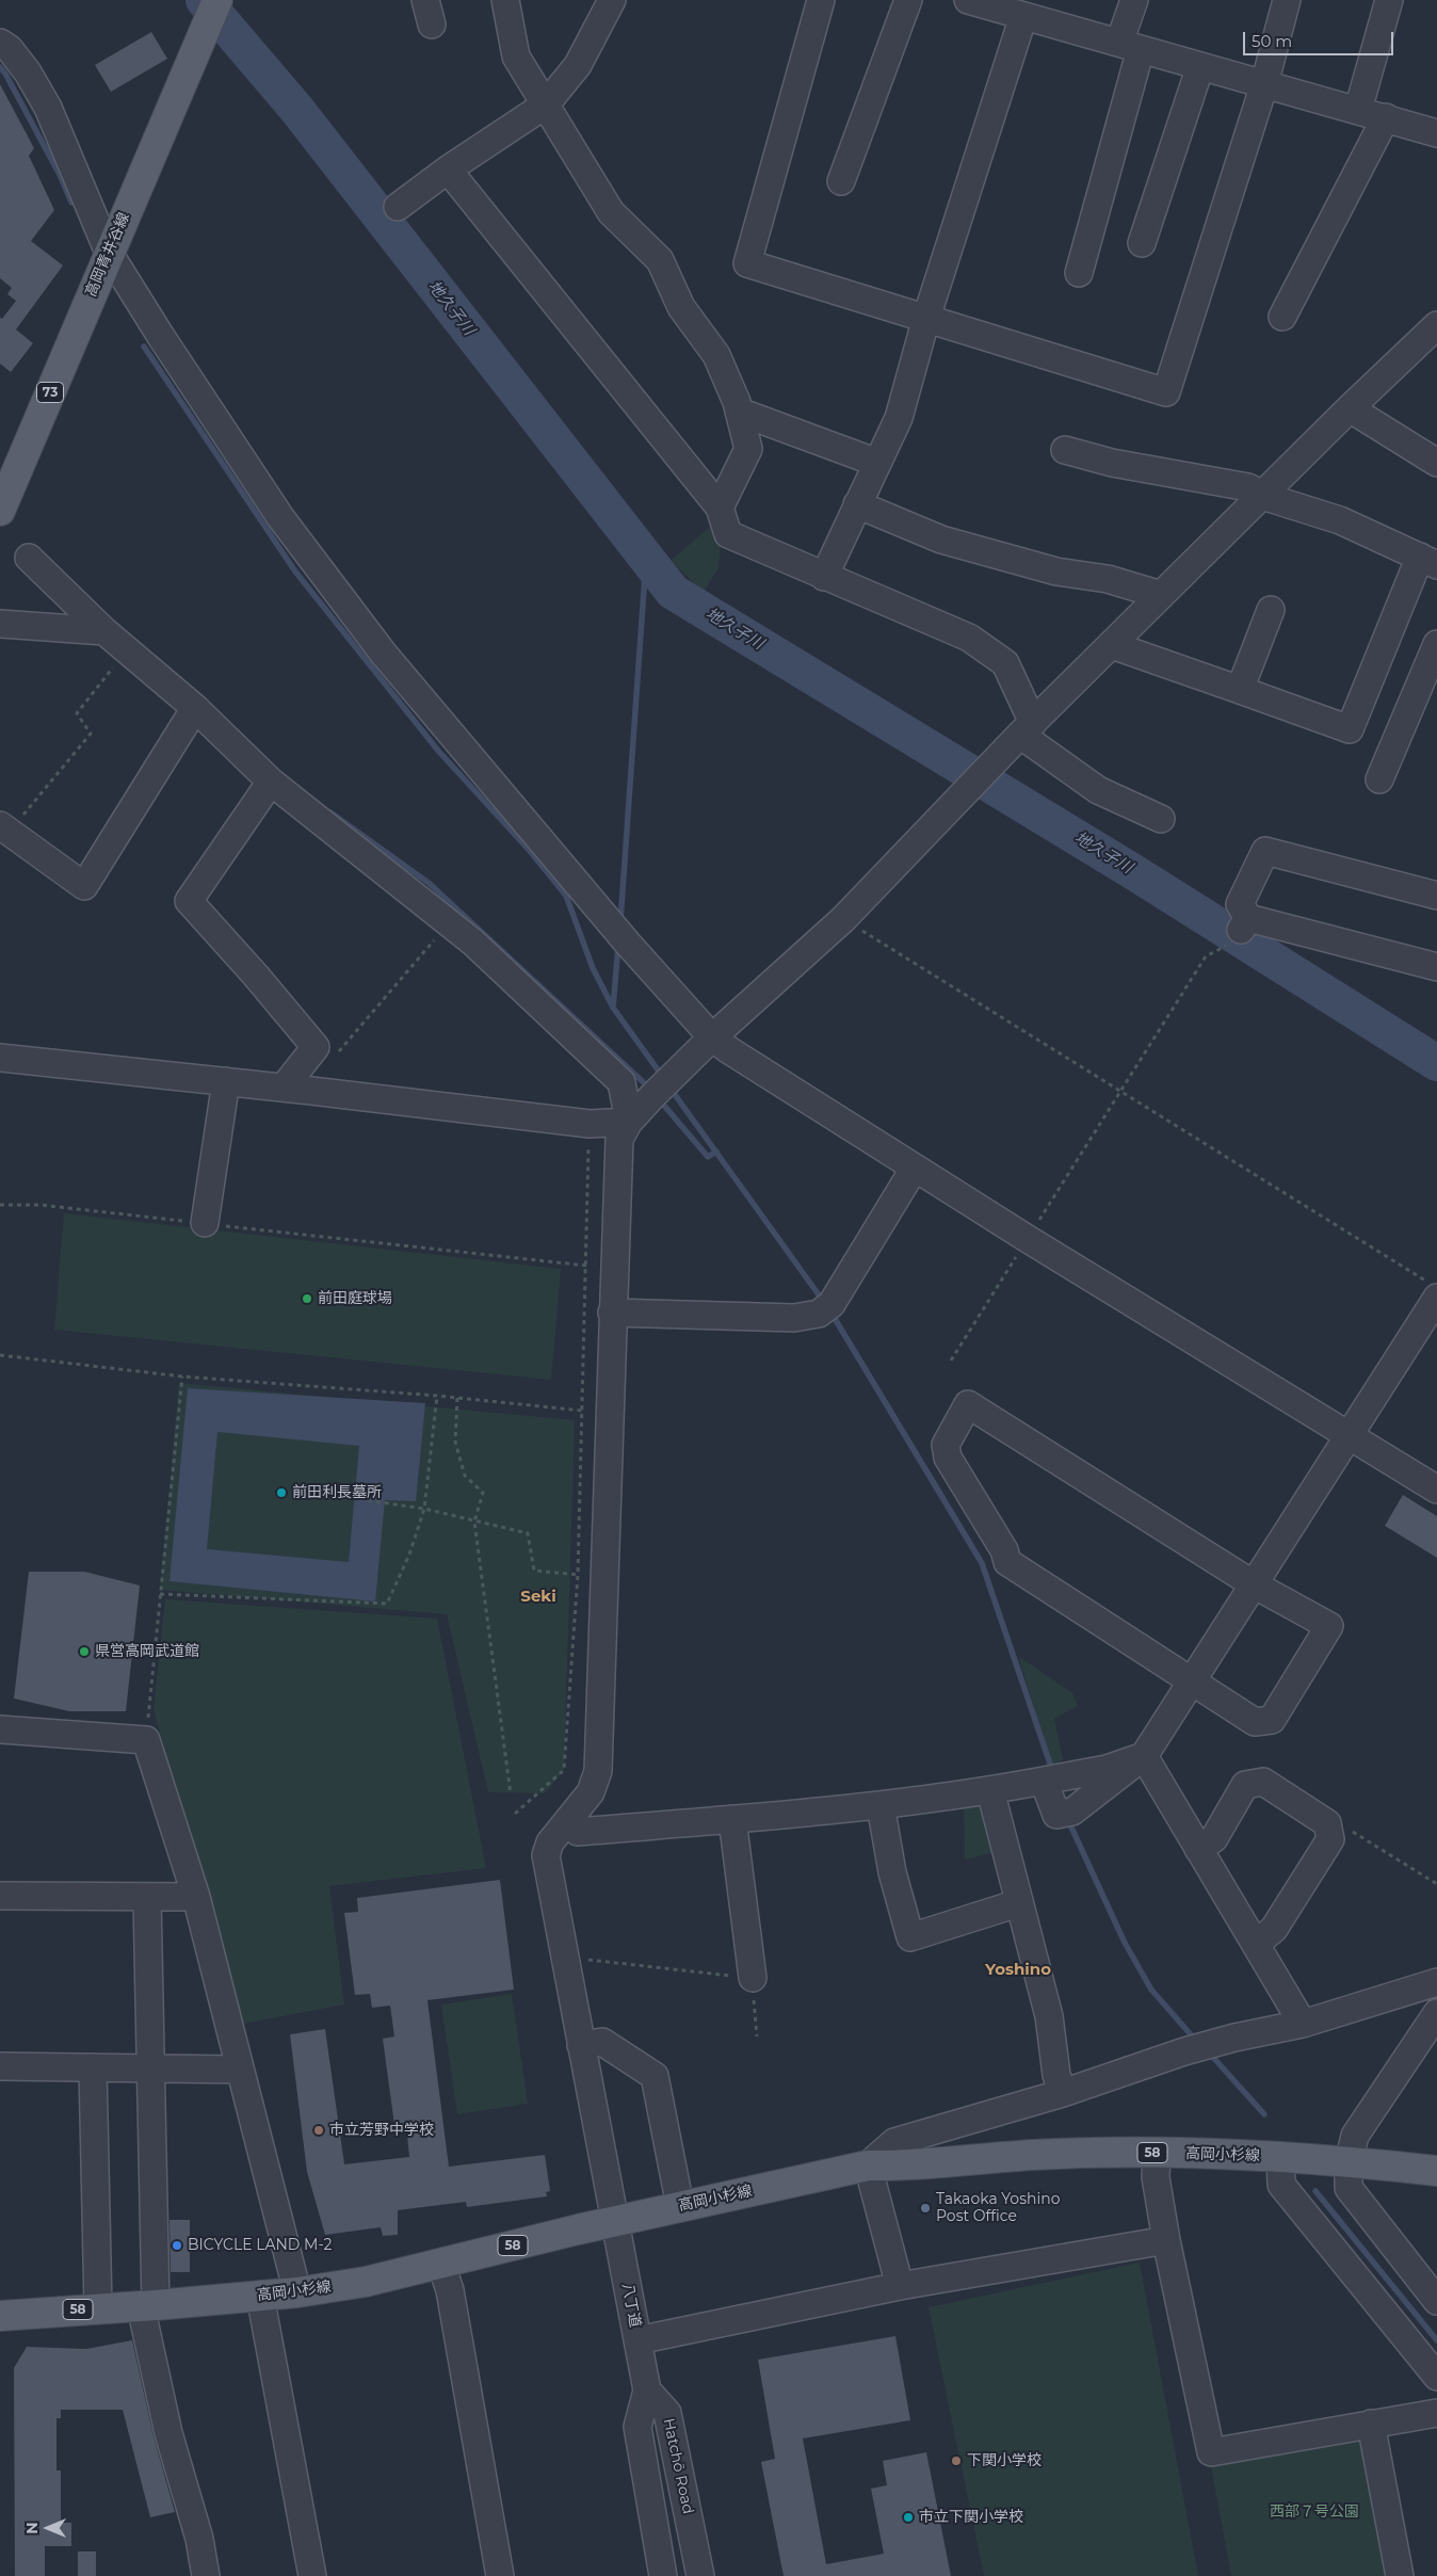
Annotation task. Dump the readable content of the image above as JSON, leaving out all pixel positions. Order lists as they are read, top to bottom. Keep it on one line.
{"streets":{"main road":["高岡青井谷線","73","58","高岡小杉線"],"street":["八丁道","Hatchō Road"]},"crossings":[["高岡小杉線","八丁道"],["八丁道","Hatchō Road"]],"districts":["Seki","Yoshino"],"water":["地久子川"],"parks":["西部７号公園"],"places":["前田庭球場","前田利長墓所","県営高岡武道館","市立芳野中学校","Takaoka Yoshino Post Office","BICYCLE LAND M-2","下関小学校","市立下関小学校"],"scale_bar":"50 m","north":"left"}
